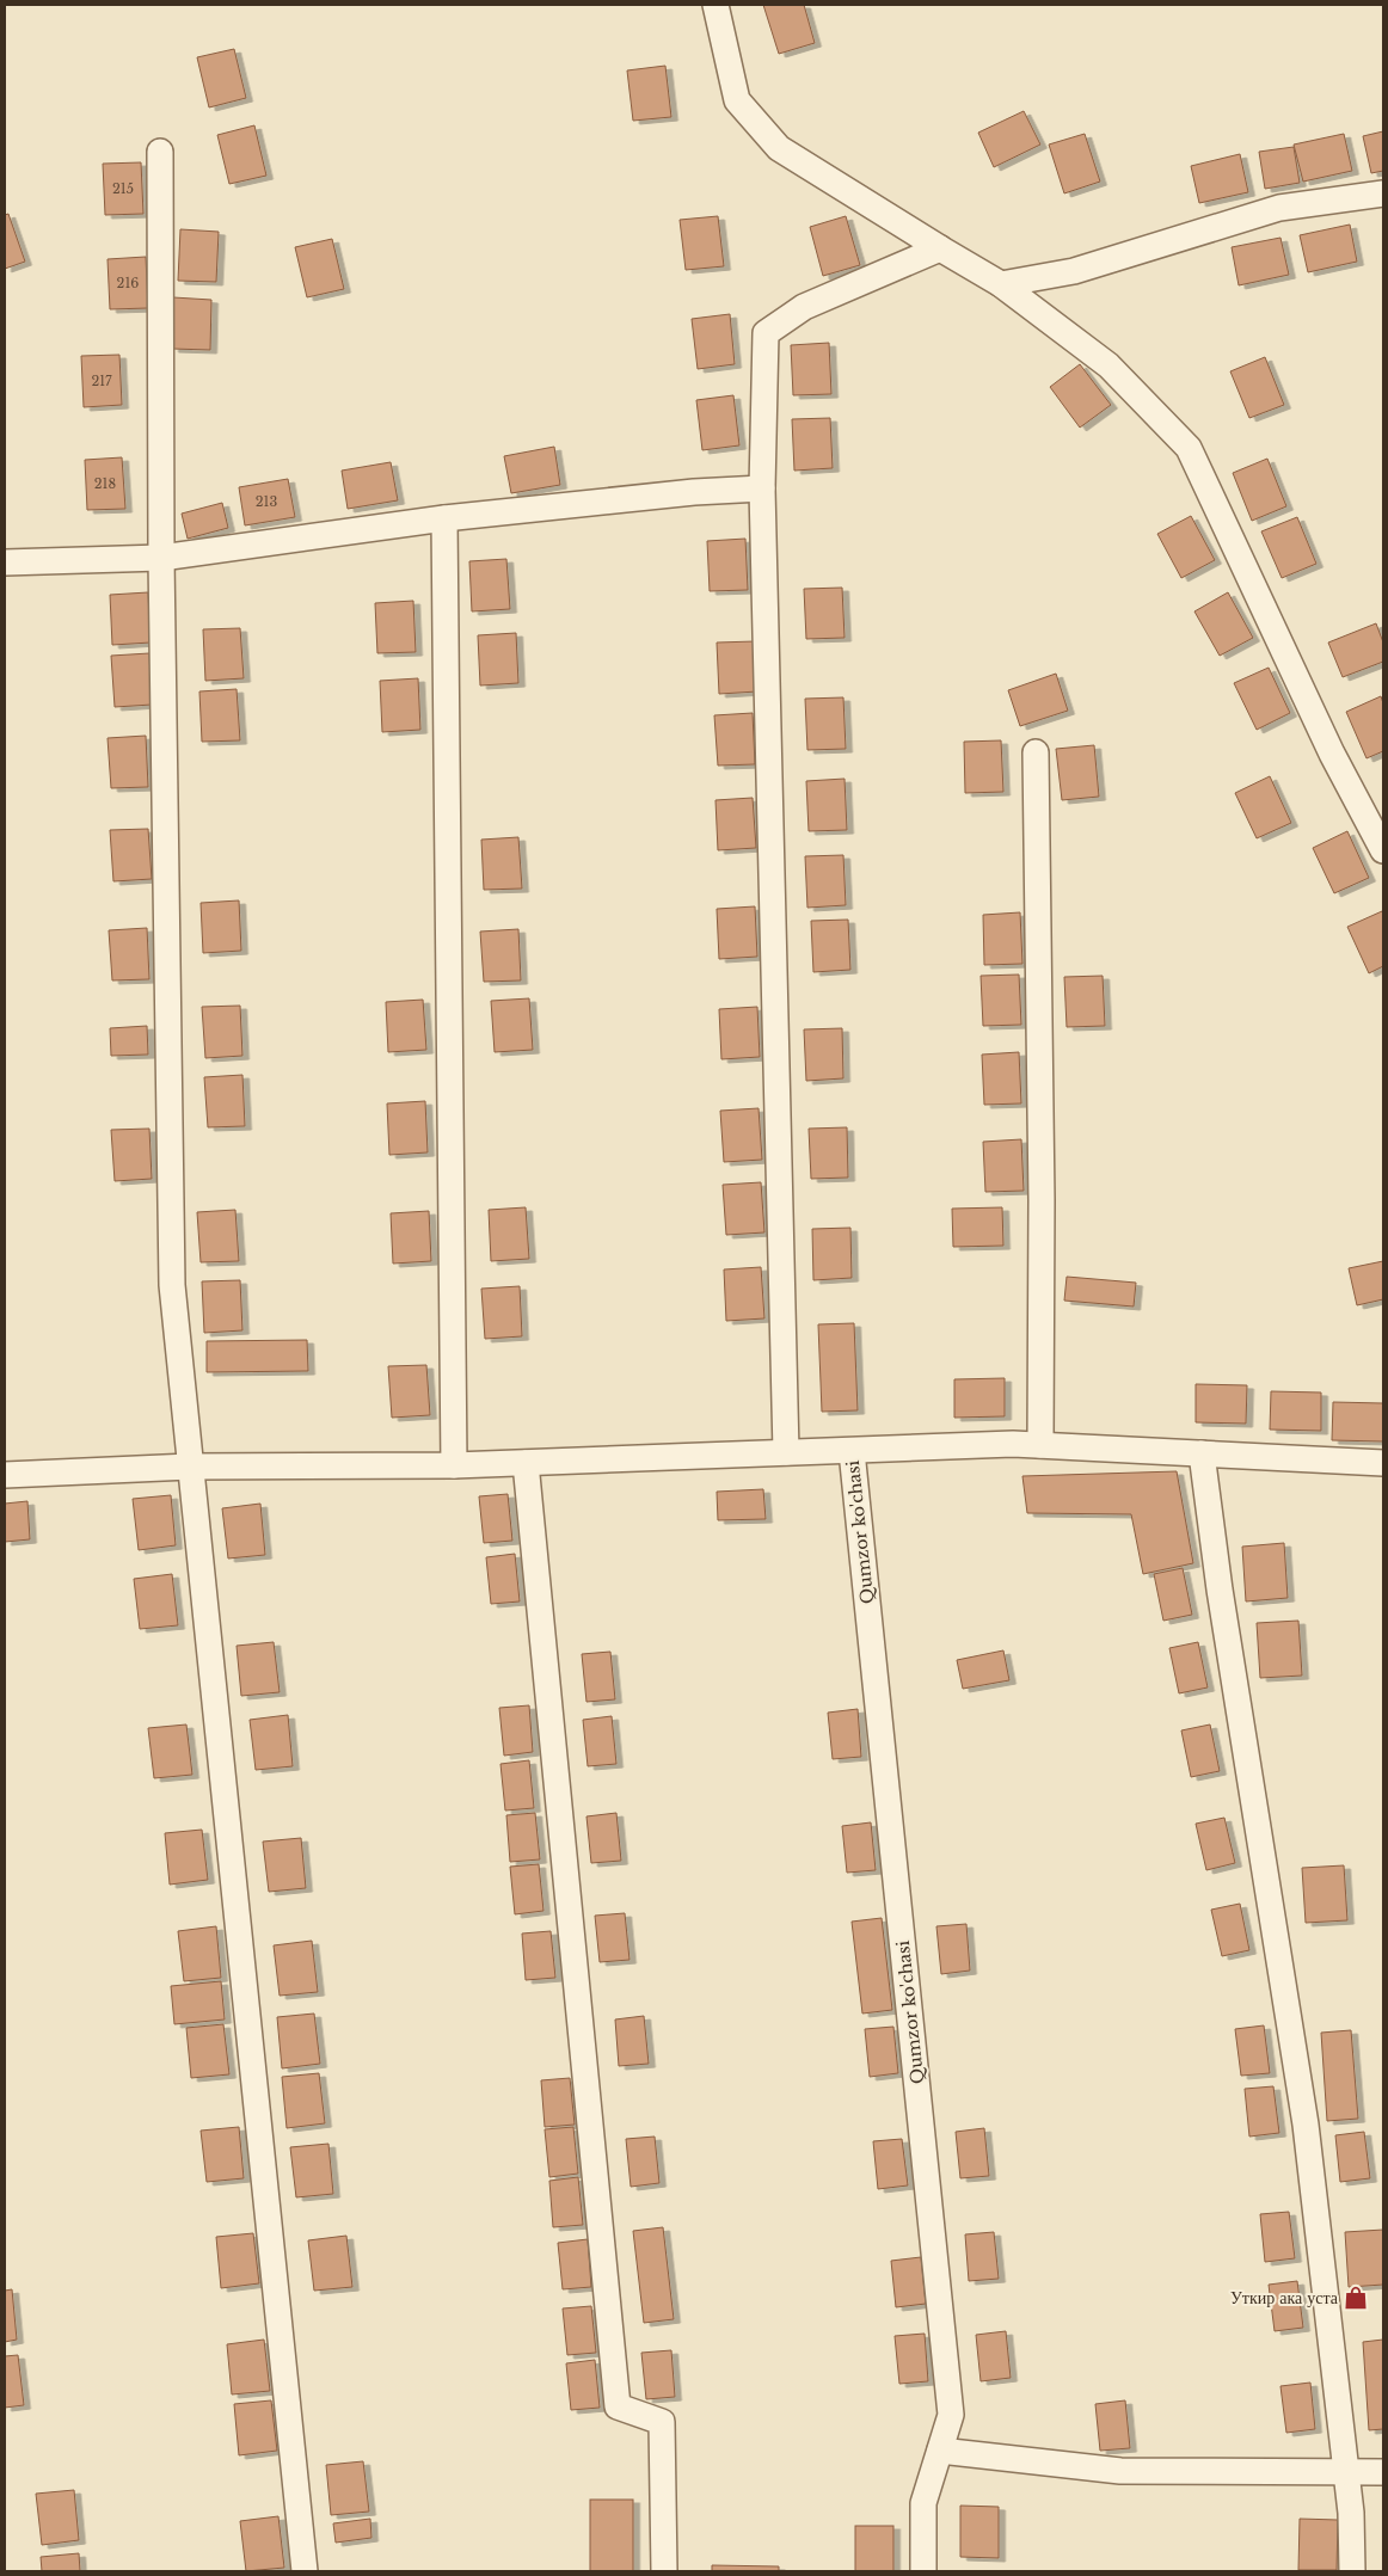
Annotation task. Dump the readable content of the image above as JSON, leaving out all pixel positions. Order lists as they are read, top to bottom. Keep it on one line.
{"streets":{"street":["Qumzor ko'chasi"]},"places":{"shop":["Уткир ака уста"]},"house_numbers":["215","216","217","218","213"]}
